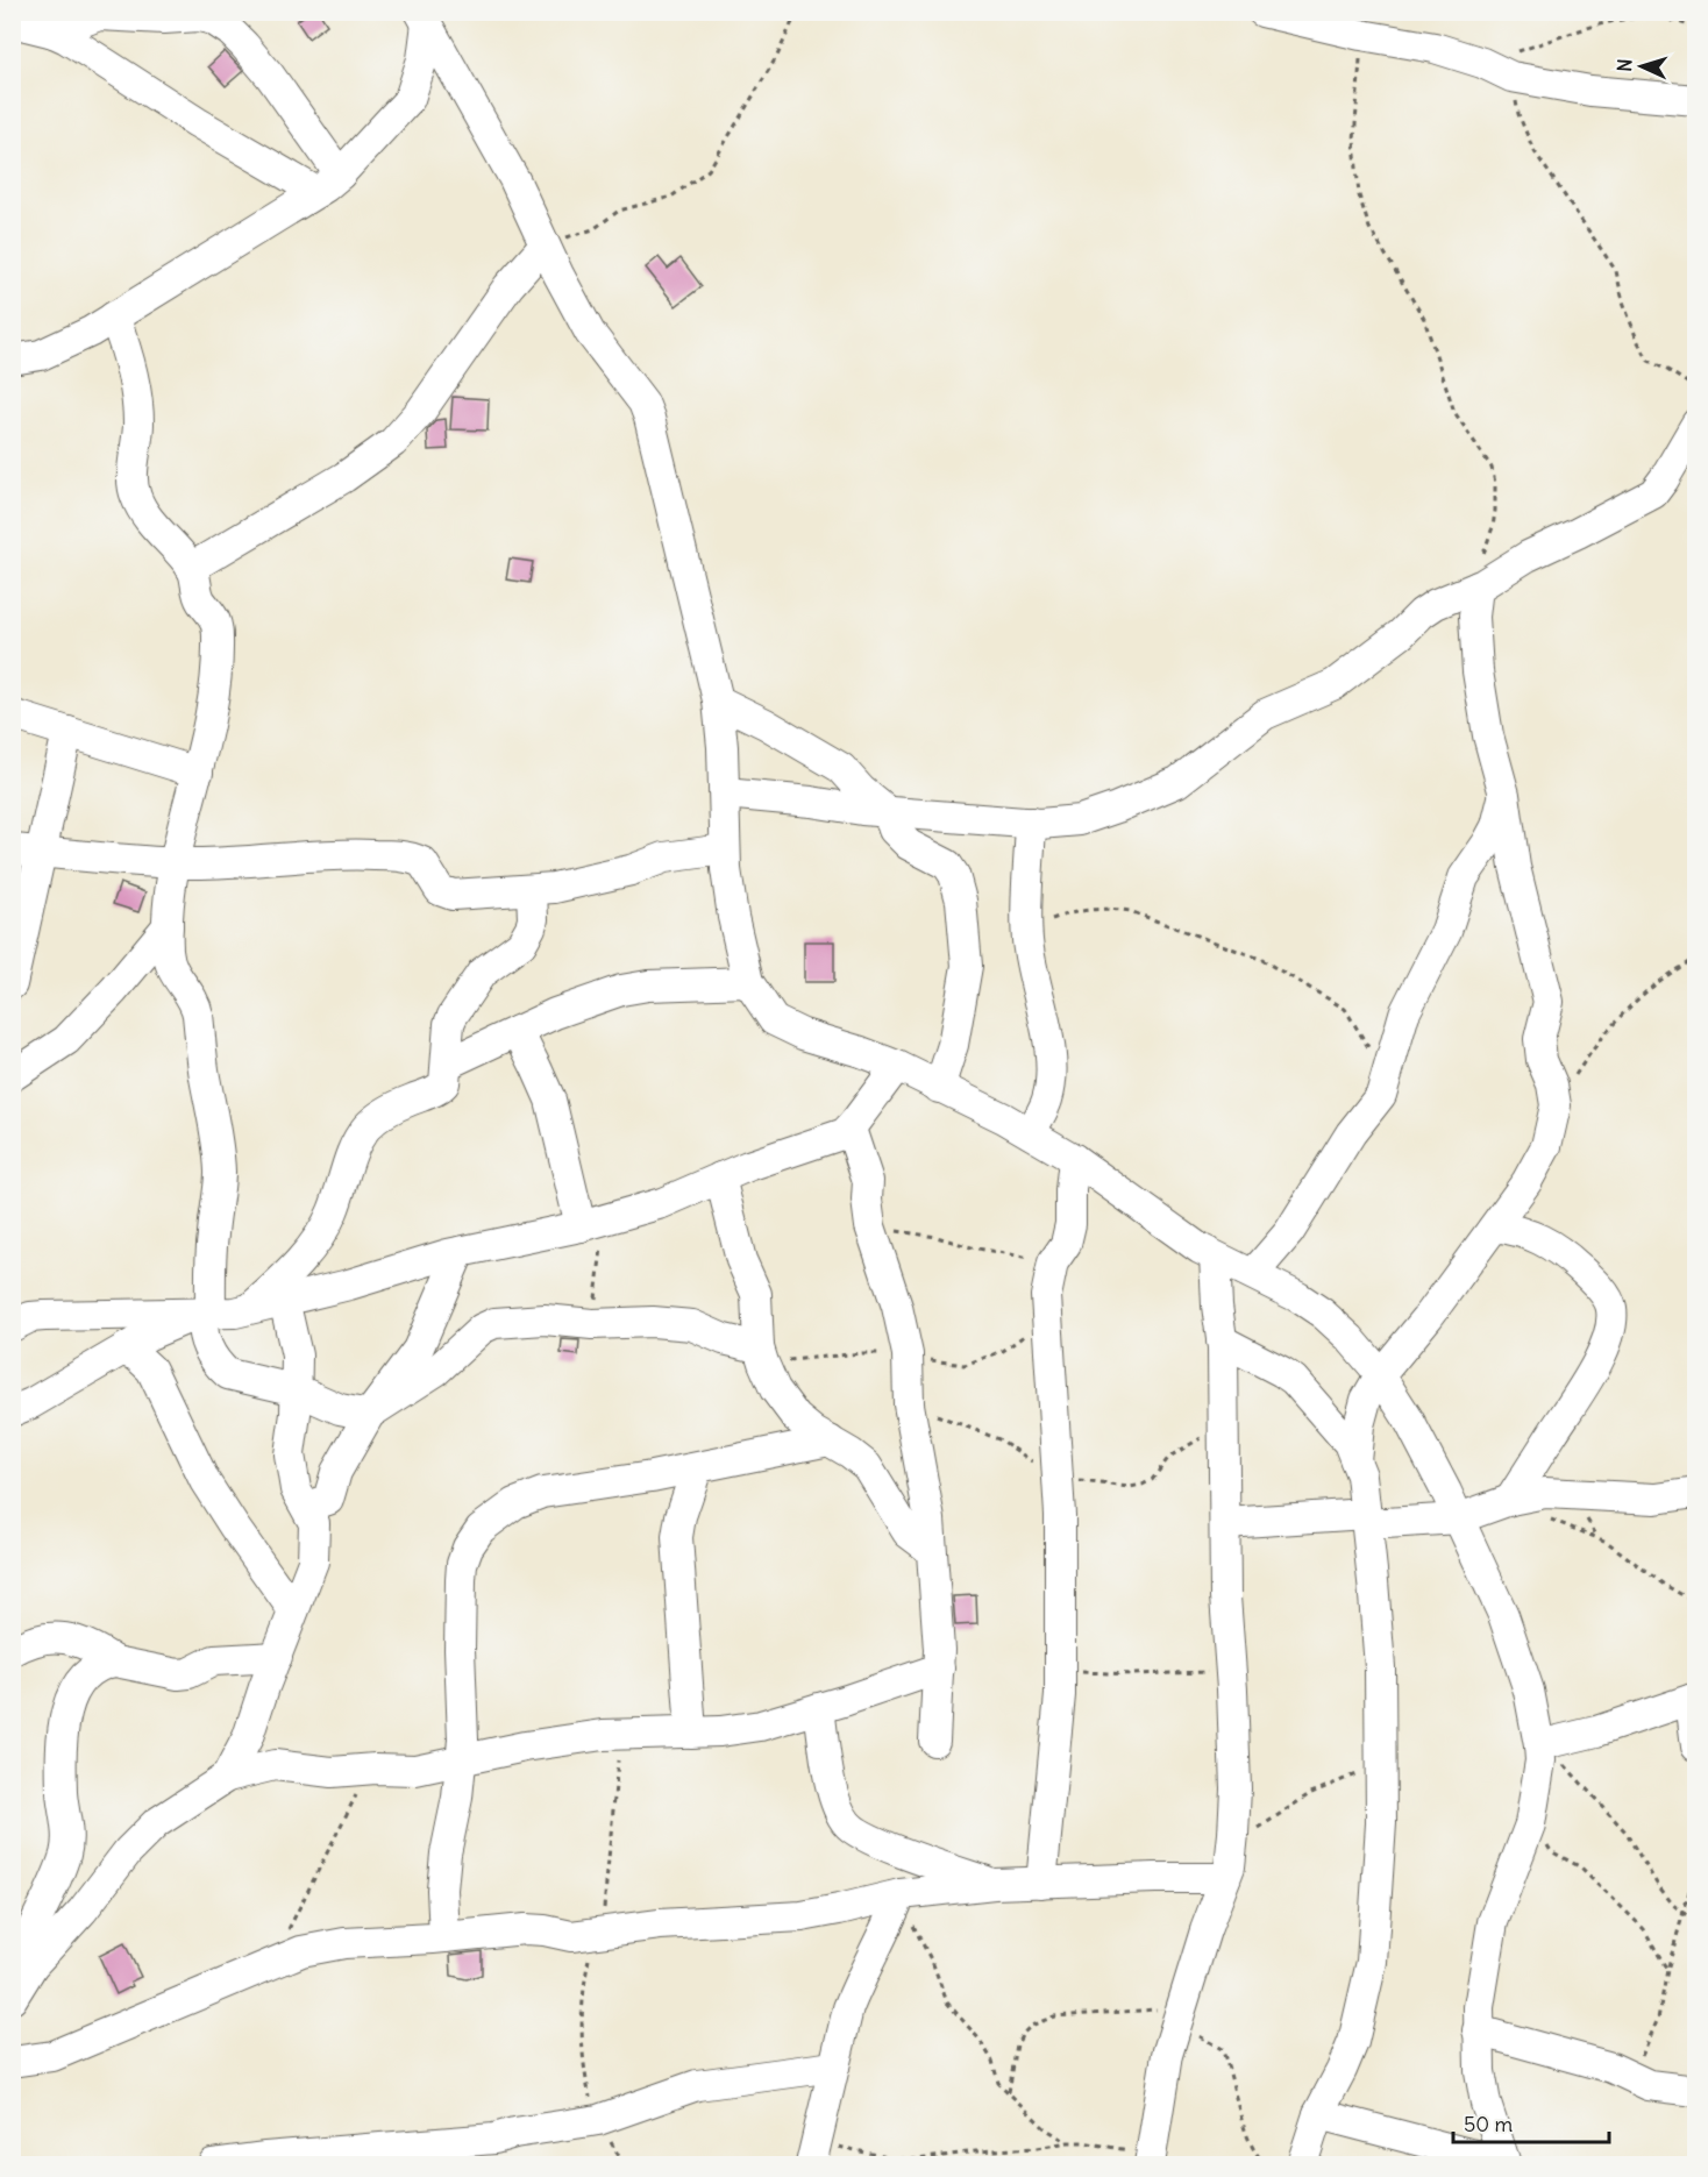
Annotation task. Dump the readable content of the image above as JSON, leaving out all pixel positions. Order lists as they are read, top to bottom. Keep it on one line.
{"scale_bar":"50 m","north":"left"}
